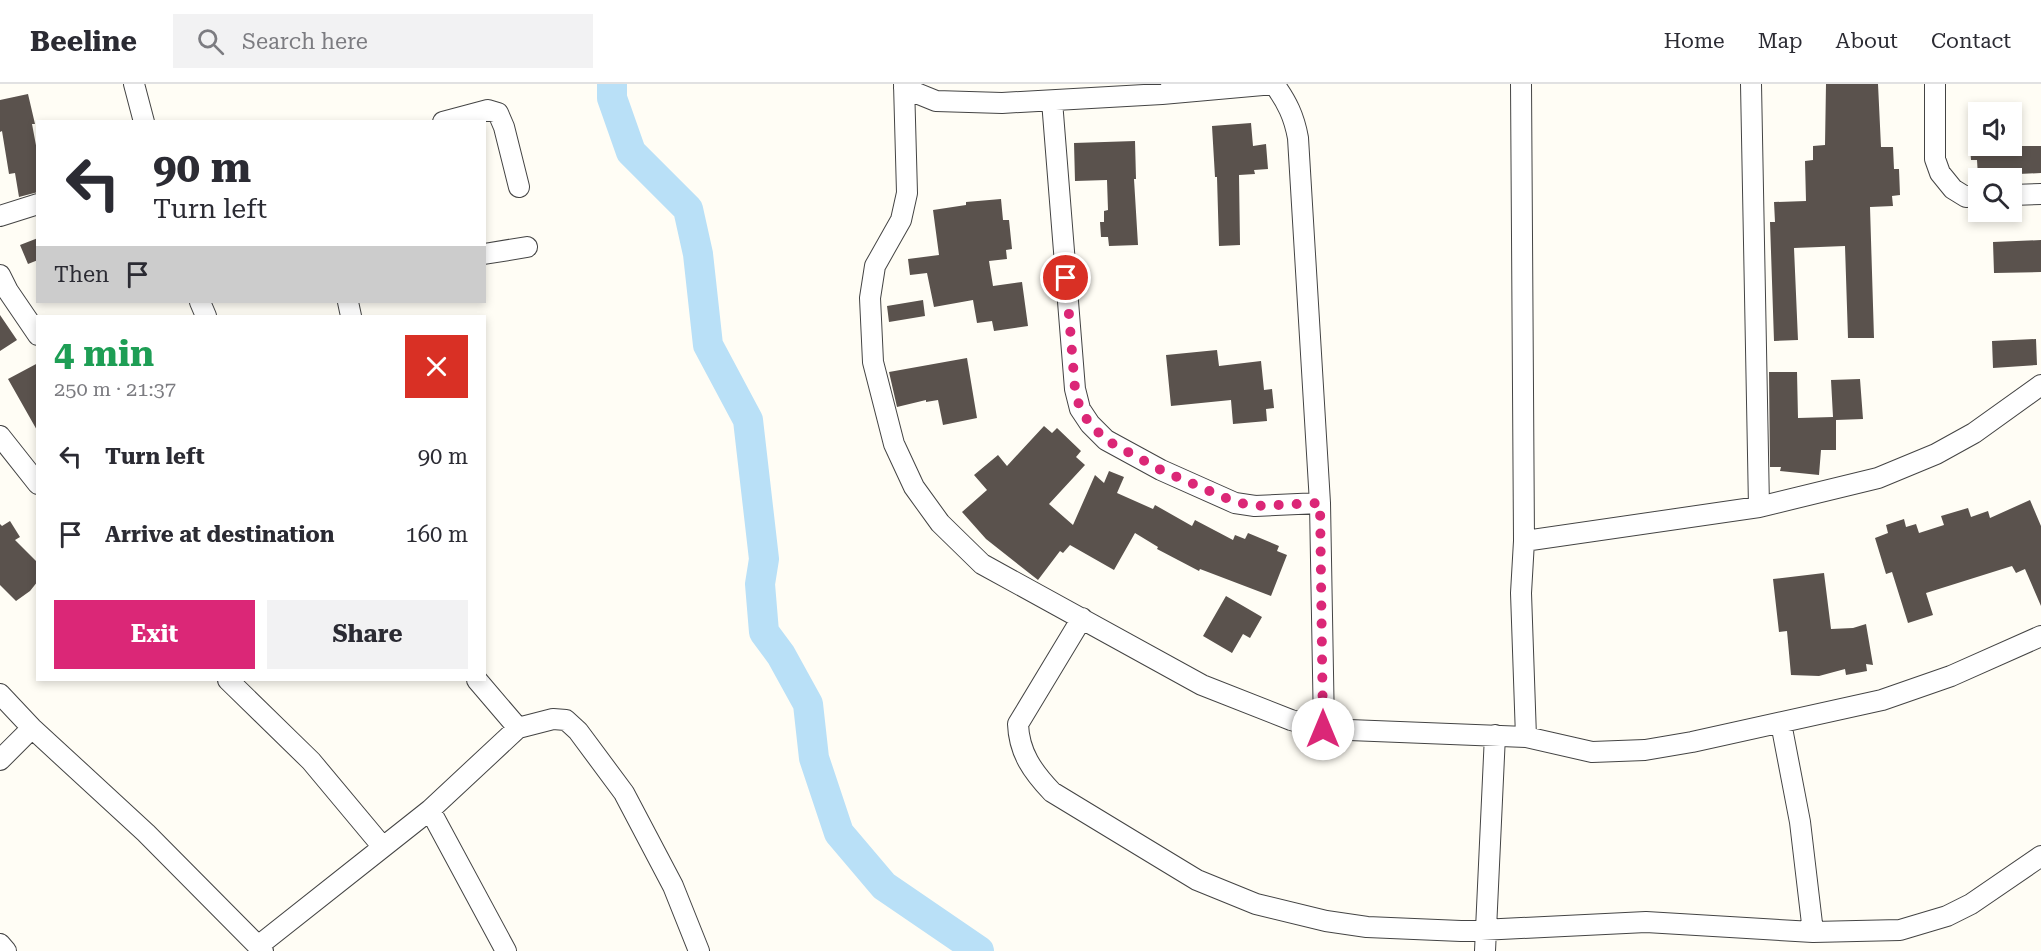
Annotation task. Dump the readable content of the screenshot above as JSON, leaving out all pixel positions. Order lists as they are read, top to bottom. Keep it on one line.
{"page":{"header":"Beeline","search":"Search here","nav":["Home","Map","About","Contact"],"turn":["90 m","Turn left"],"then":"Then","heading":["4 min","250 m · 21:37"],"list":[{"name":"Turn left","value":"90 m"},{"name":"Arrive at destination","value":"160 m"}],"buttons":["Exit","Share"]}}
